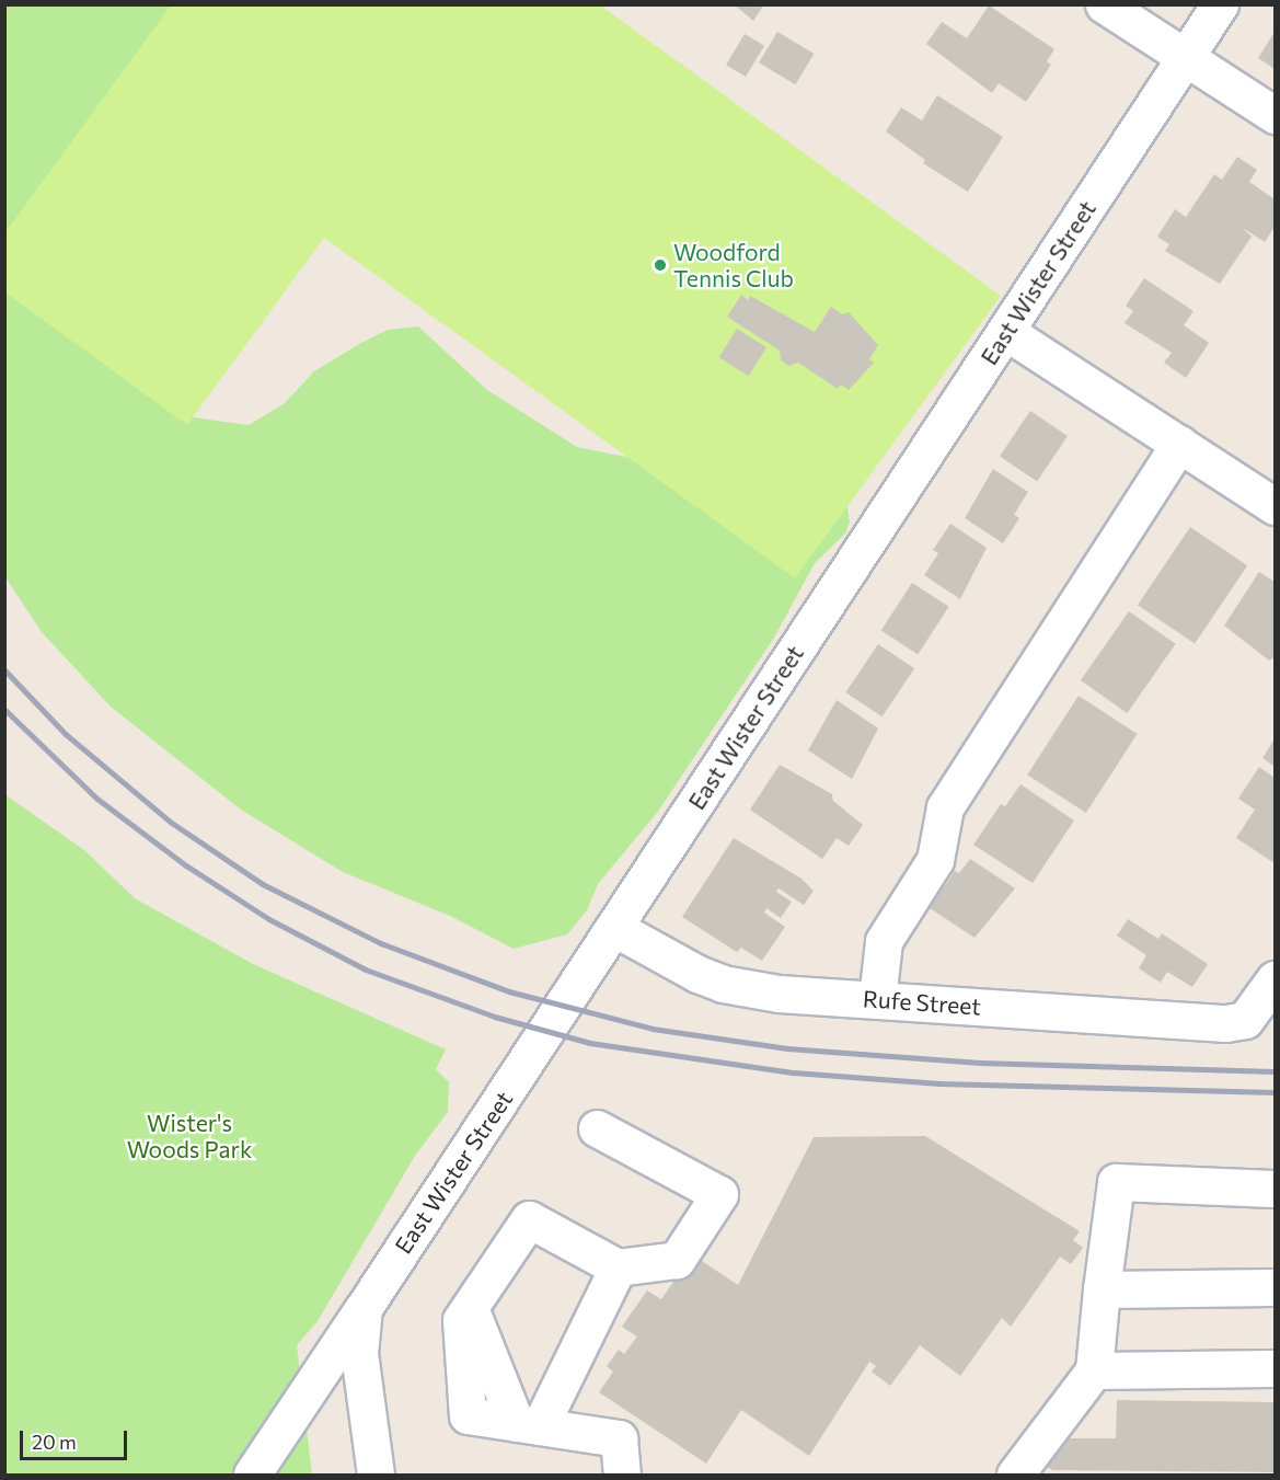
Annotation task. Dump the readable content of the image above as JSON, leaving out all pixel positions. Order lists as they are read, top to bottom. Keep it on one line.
{"streets":{"street":["East Wister Street","Rufe Street"]},"crossings":[["East Wister Street","Rufe Street"]],"parks":["Wister's Woods Park"],"places":["Woodford Tennis Club"],"scale_bar":"20 m"}
